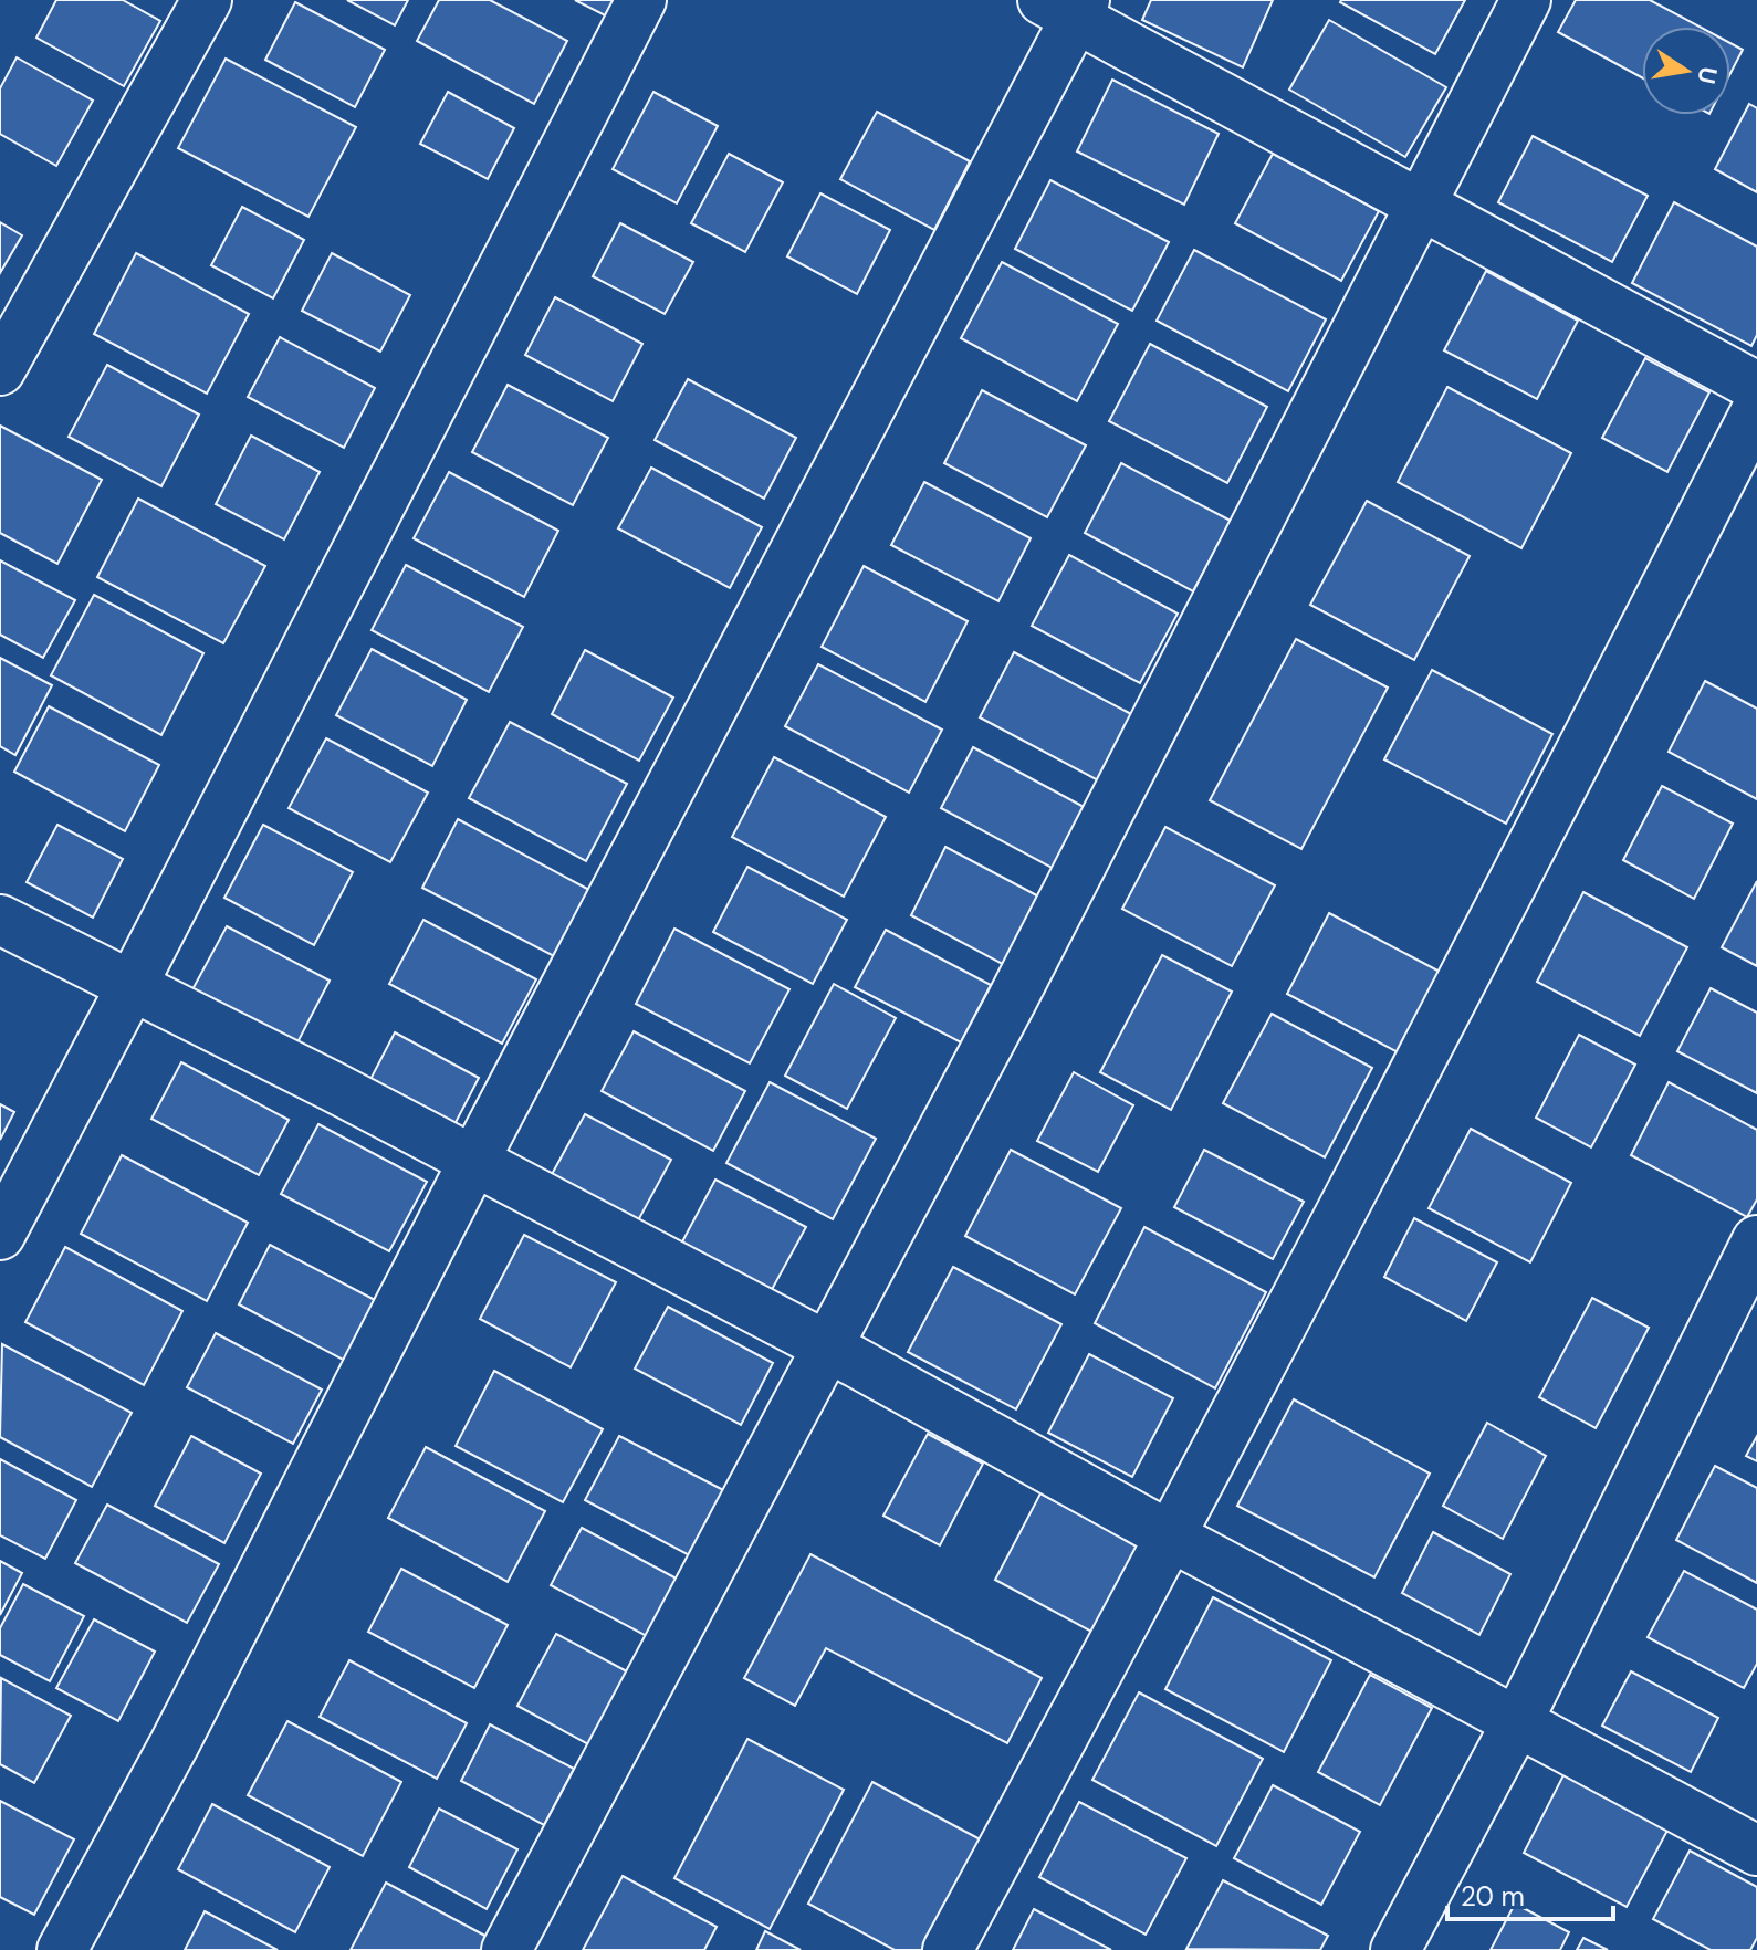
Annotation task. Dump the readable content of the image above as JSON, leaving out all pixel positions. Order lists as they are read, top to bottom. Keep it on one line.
{"scale_bar":"20 m","north":"right"}
